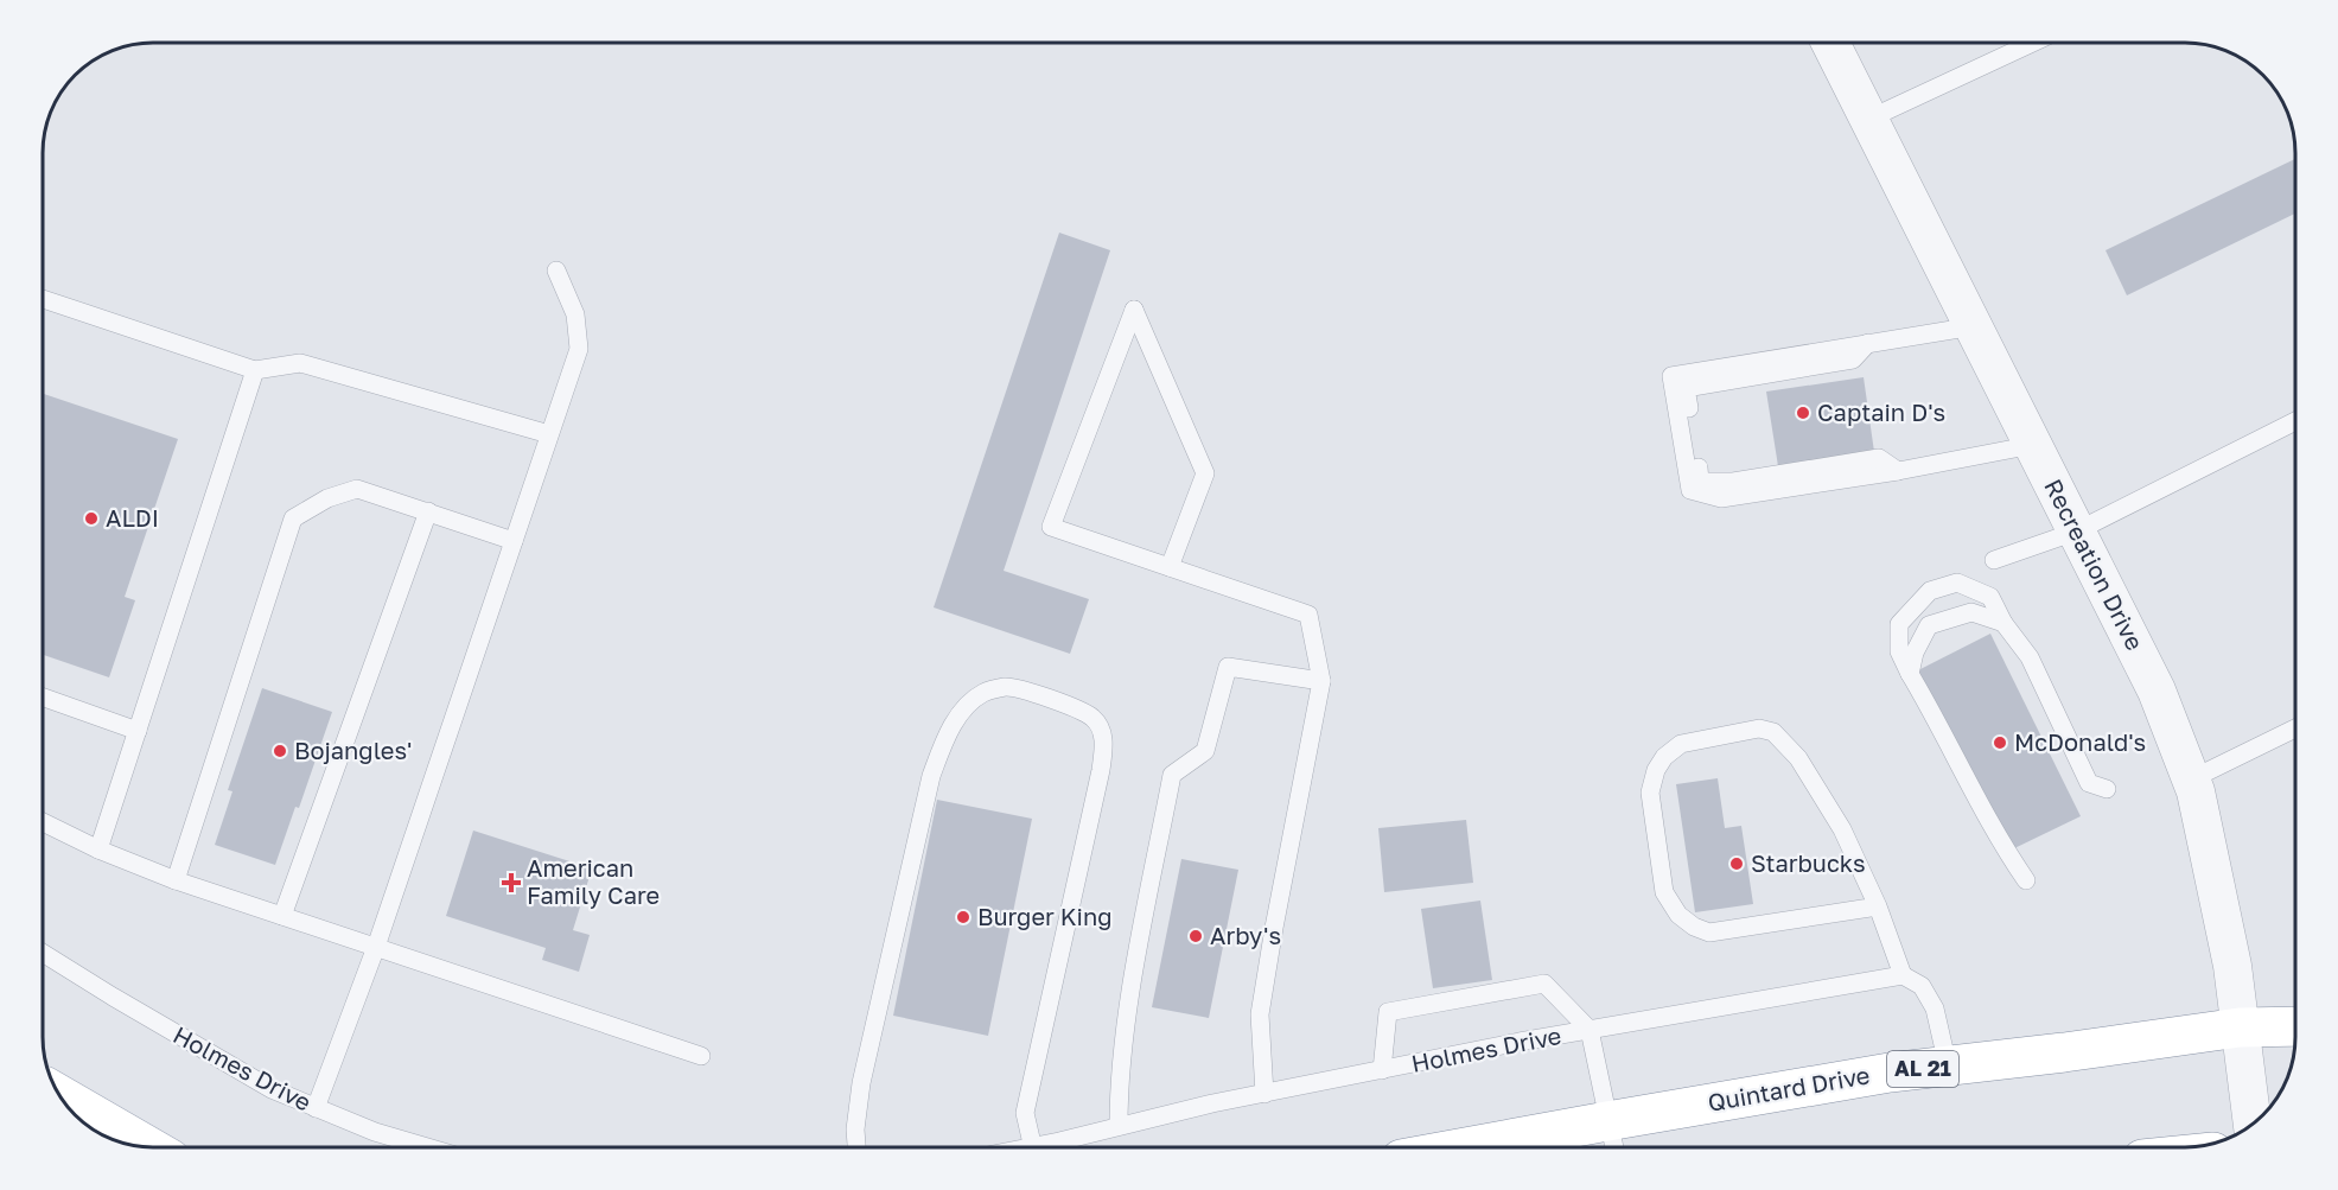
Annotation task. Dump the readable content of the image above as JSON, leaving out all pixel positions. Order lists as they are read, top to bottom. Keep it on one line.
{"streets":{"main road":["AL 21","Quintard Drive"],"street":["Recreation Drive"],"lane":["Holmes Drive"]},"crossings":[["Recreation Drive","Quintard Drive"]],"places":{"other":["Captain D's","ALDI","McDonald's","Bojangles'","Starbucks","Burger King","Arby's"],"health":["American Family Care"]}}
